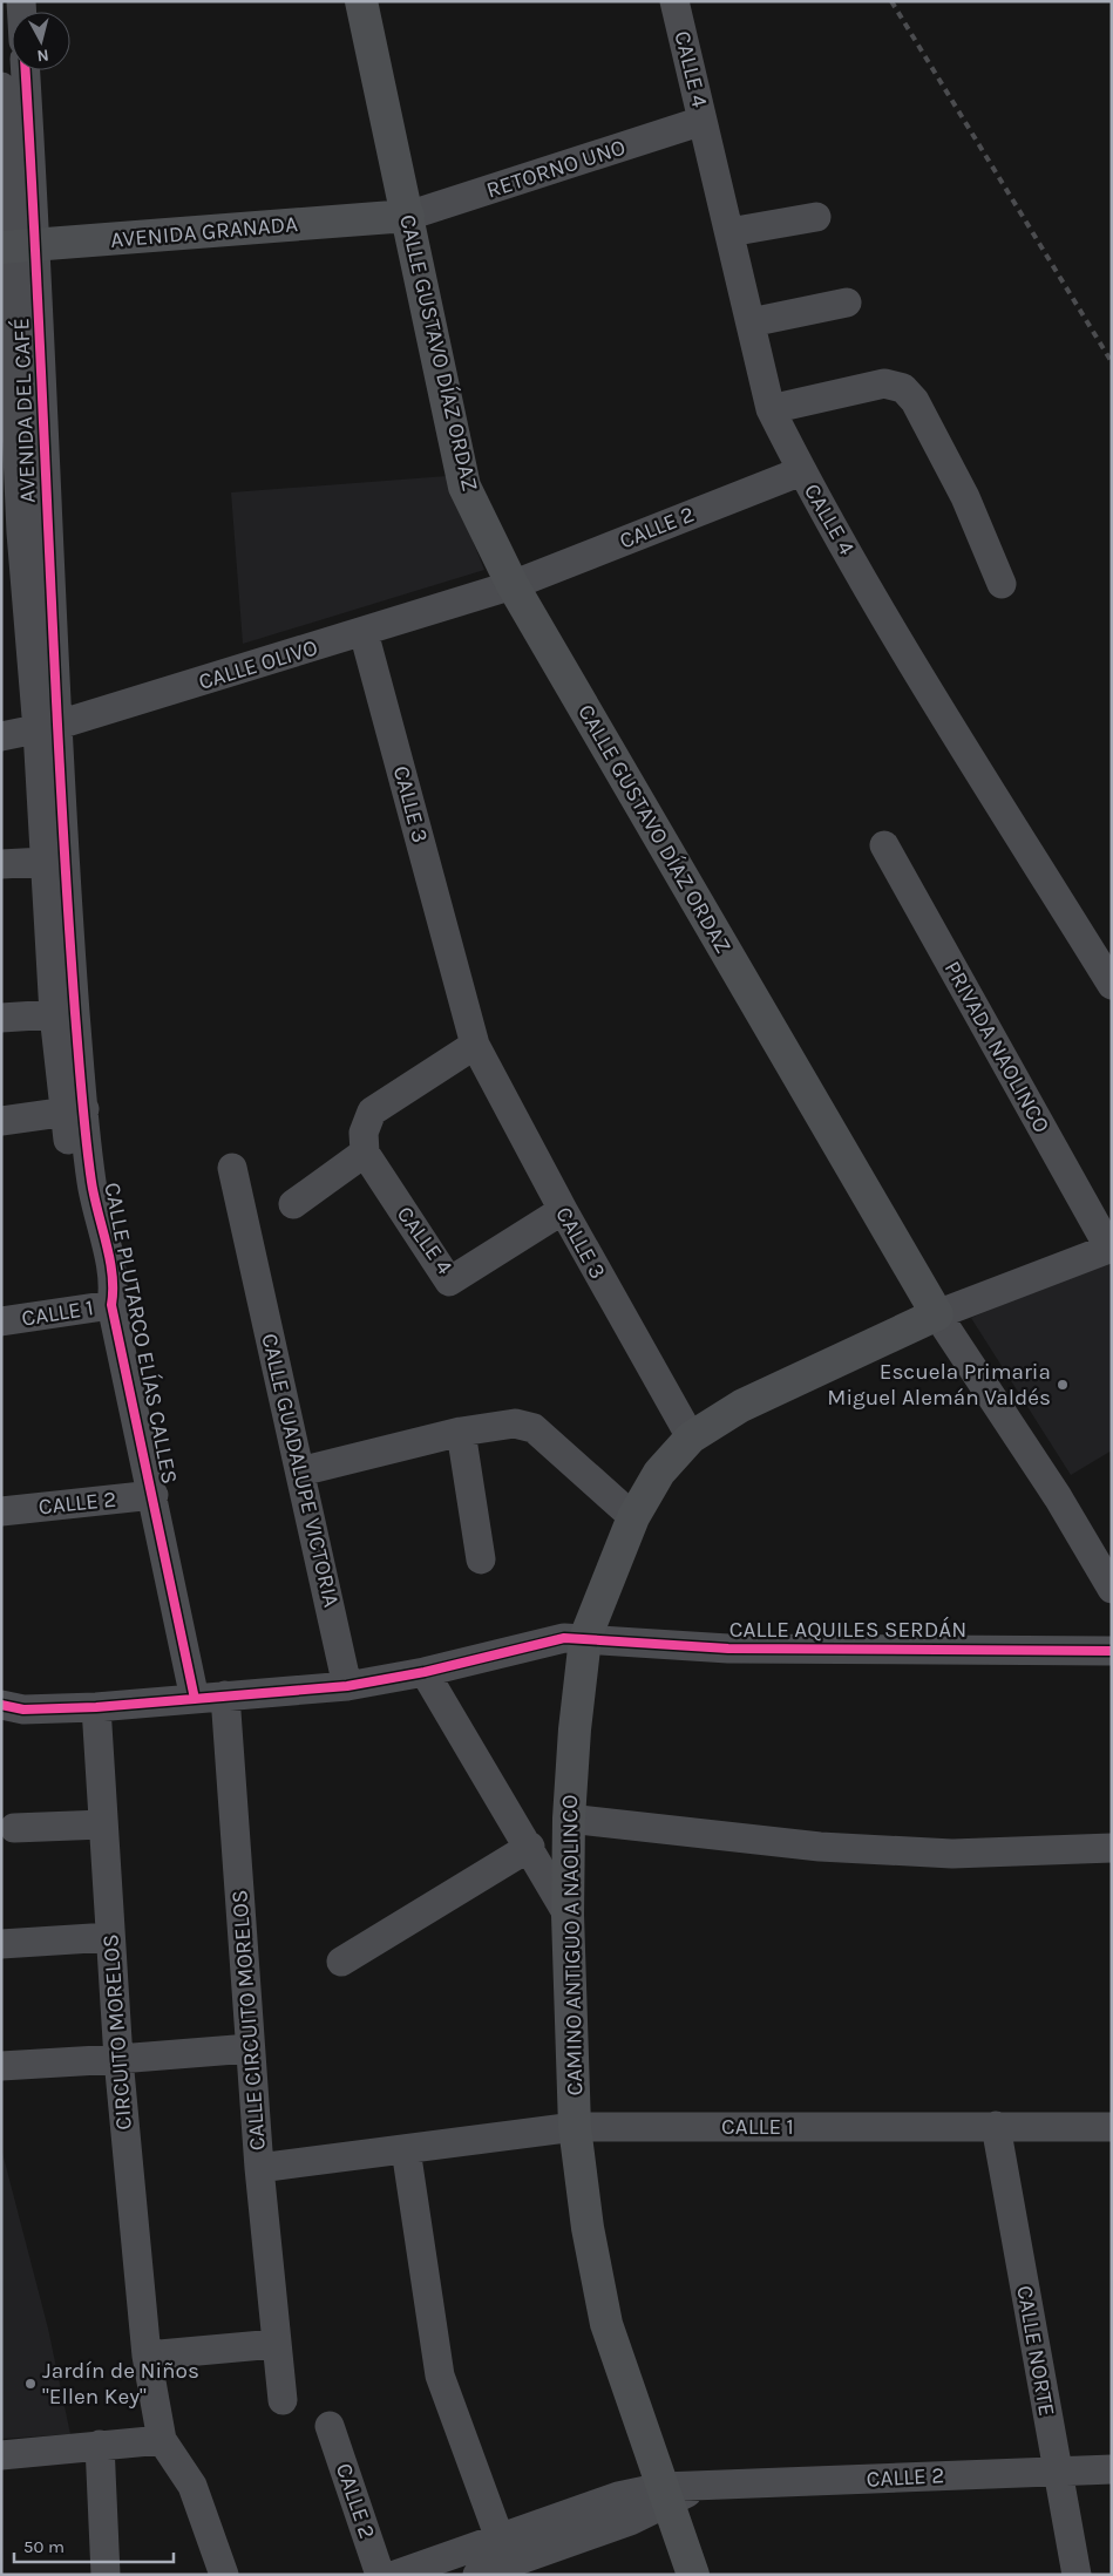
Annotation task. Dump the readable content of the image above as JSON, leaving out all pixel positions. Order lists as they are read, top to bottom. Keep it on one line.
{"streets":{"main road":["AVENIDA GRANADA","CALLE GUSTAVO DÍAZ ORDAZ","CAMINO ANTIGUO A NAOLINCO"],"street":["CALLE 4","RETORNO UNO","AVENIDA DEL CAFÉ","CALLE 2","CALLE OLIVO","CALLE 3","PRIVADA NAOLINCO","CALLE 1","CALLE PLUTARCO ELÍAS CALLES","CALLE GUADALUPE VICTORIA","CALLE AQUILES SERDÁN","CALLE CIRCUITO MORELOS","CIRCUITO MORELOS","CALLE NORTE"]},"crossings":[["CALLE 4","RETORNO UNO"],["CALLE 4","CALLE 2"],["CALLE 4","CALLE 3"],["RETORNO UNO","AVENIDA GRANADA"],["RETORNO UNO","CALLE GUSTAVO DÍAZ ORDAZ"],["AVENIDA GRANADA","CALLE GUSTAVO DÍAZ ORDAZ"],["AVENIDA GRANADA","AVENIDA DEL CAFÉ"],["CALLE GUSTAVO DÍAZ ORDAZ","CALLE 2"],["CALLE GUSTAVO DÍAZ ORDAZ","CALLE OLIVO"],["CALLE GUSTAVO DÍAZ ORDAZ","CAMINO ANTIGUO A NAOLINCO"],["AVENIDA DEL CAFÉ","CALLE OLIVO"],["AVENIDA DEL CAFÉ","CALLE PLUTARCO ELÍAS CALLES"],["CALLE 2","CALLE OLIVO"],["CALLE 2","CALLE PLUTARCO ELÍAS CALLES"],["CALLE 2","CAMINO ANTIGUO A NAOLINCO"],["CALLE 2","CALLE NORTE"],["CALLE OLIVO","CALLE 3"],["CALLE OLIVO","CALLE PLUTARCO ELÍAS CALLES"],["CALLE 3","CAMINO ANTIGUO A NAOLINCO"],["PRIVADA NAOLINCO","CAMINO ANTIGUO A NAOLINCO"],["CALLE 1","CALLE PLUTARCO ELÍAS CALLES"],["CALLE 1","CAMINO ANTIGUO A NAOLINCO"],["CALLE 1","CALLE CIRCUITO MORELOS"],["CALLE 1","CALLE NORTE"],["CALLE PLUTARCO ELÍAS CALLES","CALLE AQUILES SERDÁN"],["CALLE GUADALUPE VICTORIA","CALLE AQUILES SERDÁN"],["CALLE AQUILES SERDÁN","CAMINO ANTIGUO A NAOLINCO"],["CALLE AQUILES SERDÁN","CALLE CIRCUITO MORELOS"],["CALLE AQUILES SERDÁN","CIRCUITO MORELOS"]],"places":["Escuela Primaria Miguel Alemán Valdés","Jardín de Niños \"Ellen Key\""],"scale_bar":"50 m","north":"bottom"}
